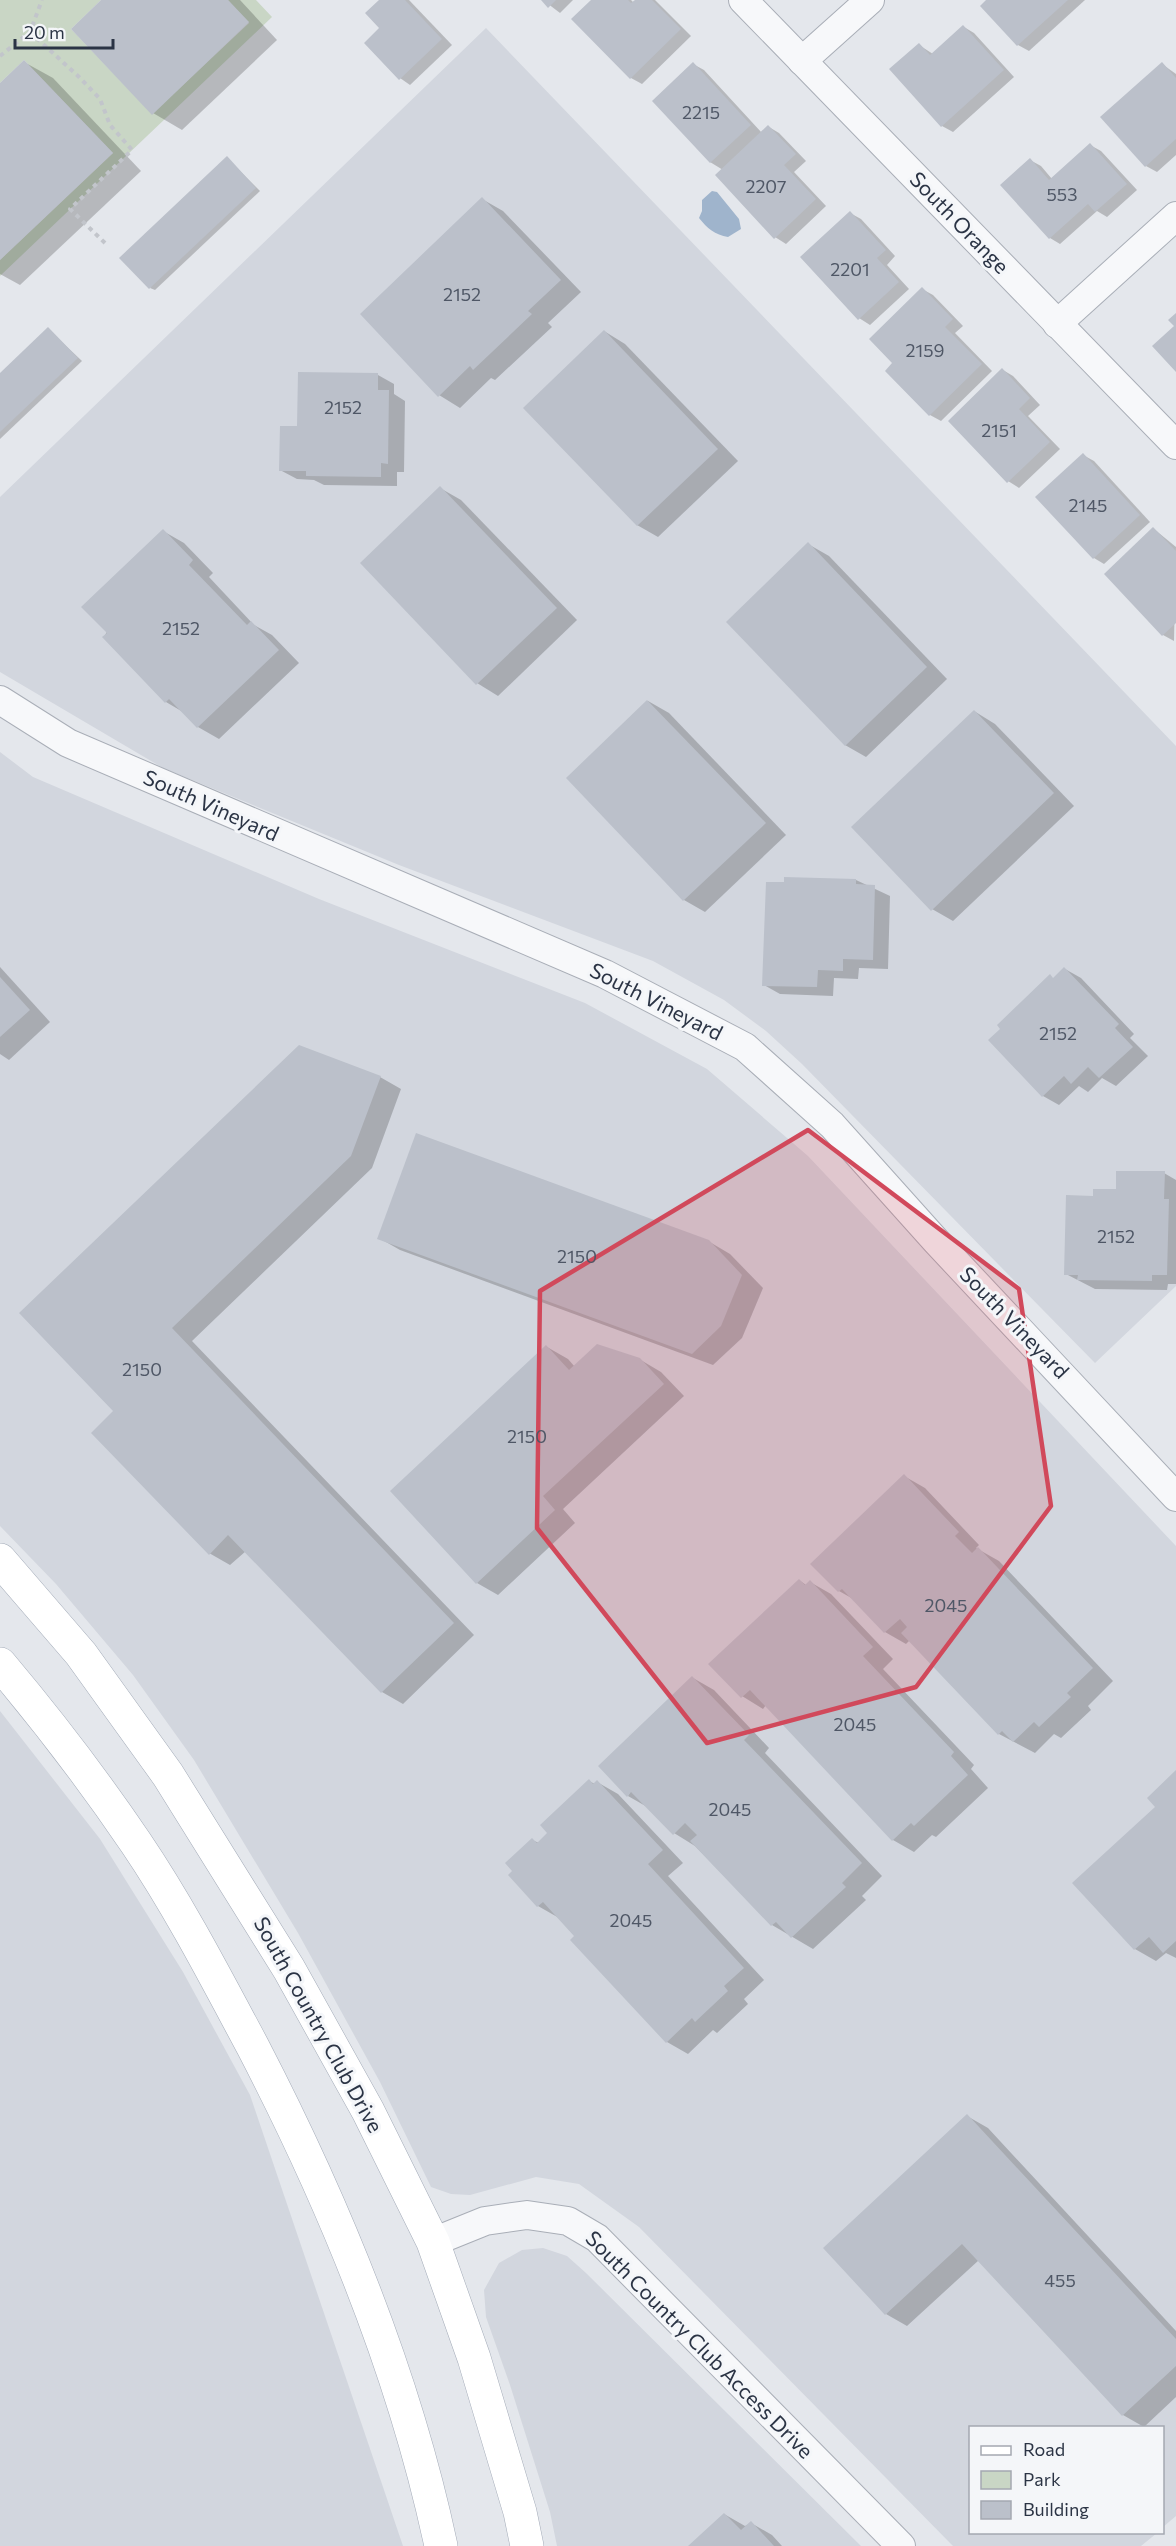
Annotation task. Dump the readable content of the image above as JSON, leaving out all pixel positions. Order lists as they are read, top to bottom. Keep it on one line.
{"streets":{"main road":["South Country Club Drive"],"street":["South Orange","South Vineyard","South Country Club Access Drive"]},"crossings":[["South Country Club Drive","South Country Club Access Drive"]],"house_numbers":["2215","2207","553","2201","2152","2159","2152","2151","2145","2152","2152","2152","2150","2150","2150","2045","2045","2045","2045","455"],"legend":["Road","Park","Building"],"scale_bar":"20 m"}
